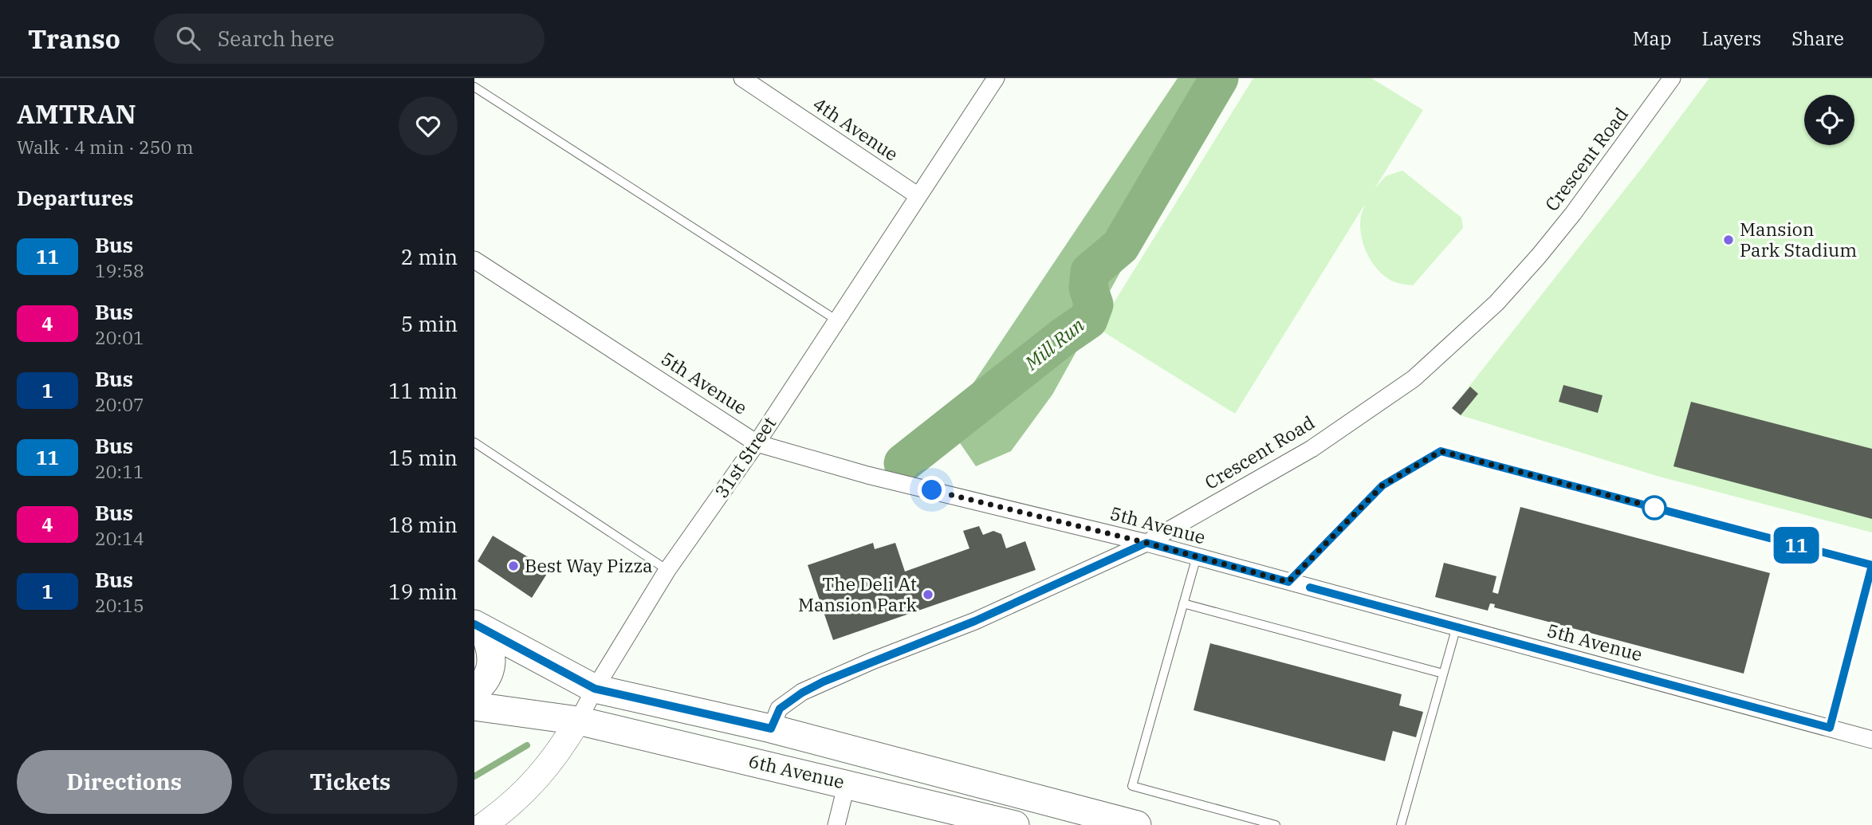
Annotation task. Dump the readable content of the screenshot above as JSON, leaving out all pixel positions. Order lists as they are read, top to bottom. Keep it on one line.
{"streets":{"main road":["31st Street","6th Avenue"],"street":["4th Avenue","Crescent Road","5th Avenue"]},"crossings":[["4th Avenue","31st Street"],["Crescent Road","5th Avenue"],["Crescent Road","6th Avenue"],["5th Avenue","31st Street"],["31st Street","6th Avenue"]],"water":["Mill Run"],"places":["Mansion Park Stadium","Best Way Pizza","The Deli At Mansion Park"],"lines":["bus line 11"],"page":{"header":"Transo","search":"Search here","nav":["Map","Layers","Share"],"heading":[["AMTRAN","Walk · 4 min · 250 m"],"Departures"],"on_map":"11","list":[{"mark":"11","name":"Bus","note":"19:58","value":"2 min"},{"mark":"4","name":"Bus","note":"20:01","value":"5 min"},{"mark":"1","name":"Bus","note":"20:07","value":"11 min"},{"mark":"11","name":"Bus","note":"20:11","value":"15 min"},{"mark":"4","name":"Bus","note":"20:14","value":"18 min"},{"mark":"1","name":"Bus","note":"20:15","value":"19 min"}],"buttons":["Directions","Tickets"]}}
